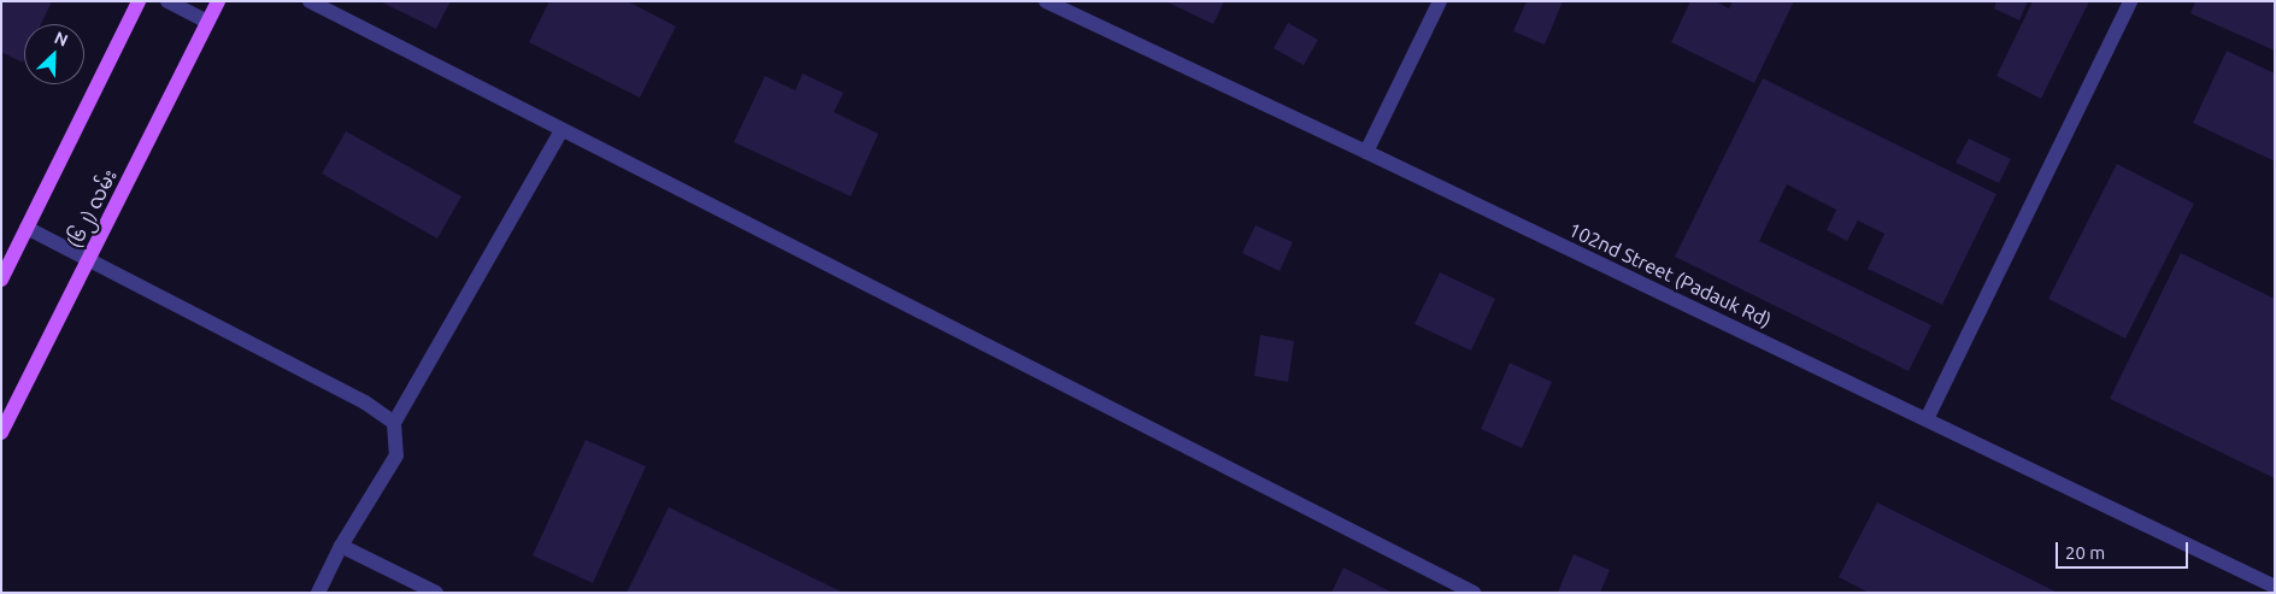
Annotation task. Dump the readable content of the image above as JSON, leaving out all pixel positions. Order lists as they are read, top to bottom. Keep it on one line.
{"streets":{"main road":["(၆၂) လမ်း"],"street":["102nd Street (Padauk Rd)"]},"scale_bar":"20 m","north":"top right"}
